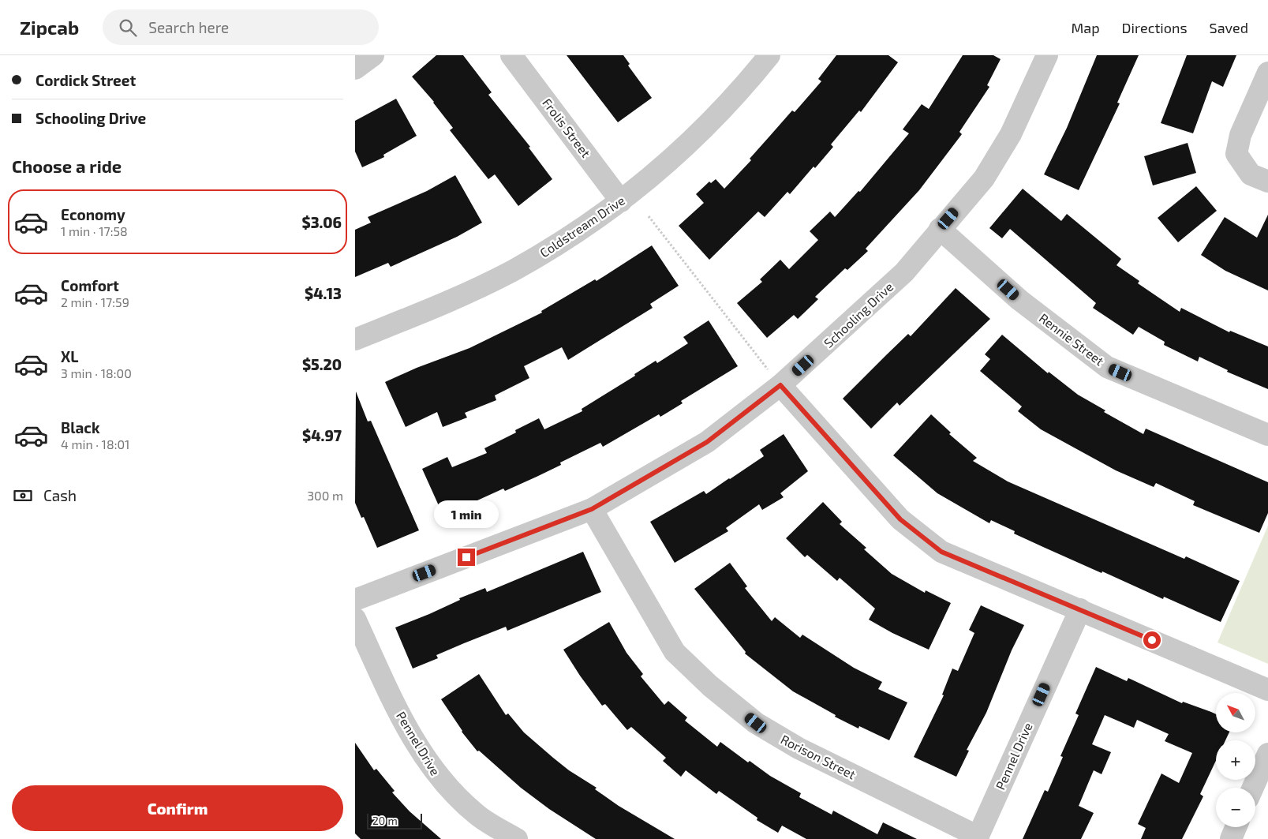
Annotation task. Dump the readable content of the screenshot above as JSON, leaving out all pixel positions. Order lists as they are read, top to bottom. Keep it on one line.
{"streets":{"street":["Frolis Street","Coldstream Drive","Schooling Drive","Rennie Street","Pennel Drive","Rorison Street"]},"crossings":[["Frolis Street","Coldstream Drive"],["Schooling Drive","Rennie Street"],["Schooling Drive","Rorison Street"],["Pennel Drive","Rorison Street"]],"scale_bar":"20 m","north":"top left","page":{"header":"Zipcab","search":"Search here","nav":["Map","Directions","Saved"],"banner":["Cordick Street","Schooling Drive"],"heading":"Choose a ride","list":[{"name":"Economy","note":"1 min · 17:58","value":"$3.06"},{"name":"Comfort","note":"2 min · 17:59","value":"$4.13"},{"name":"XL","note":"3 min · 18:00","value":"$5.20"},{"name":"Black","note":"4 min · 18:01","value":"$4.97"}],"pay":["Cash","300 m"],"bubble":"1 min","map_buttons":["+","−"],"buttons":"Confirm","scale":"20 m"}}
